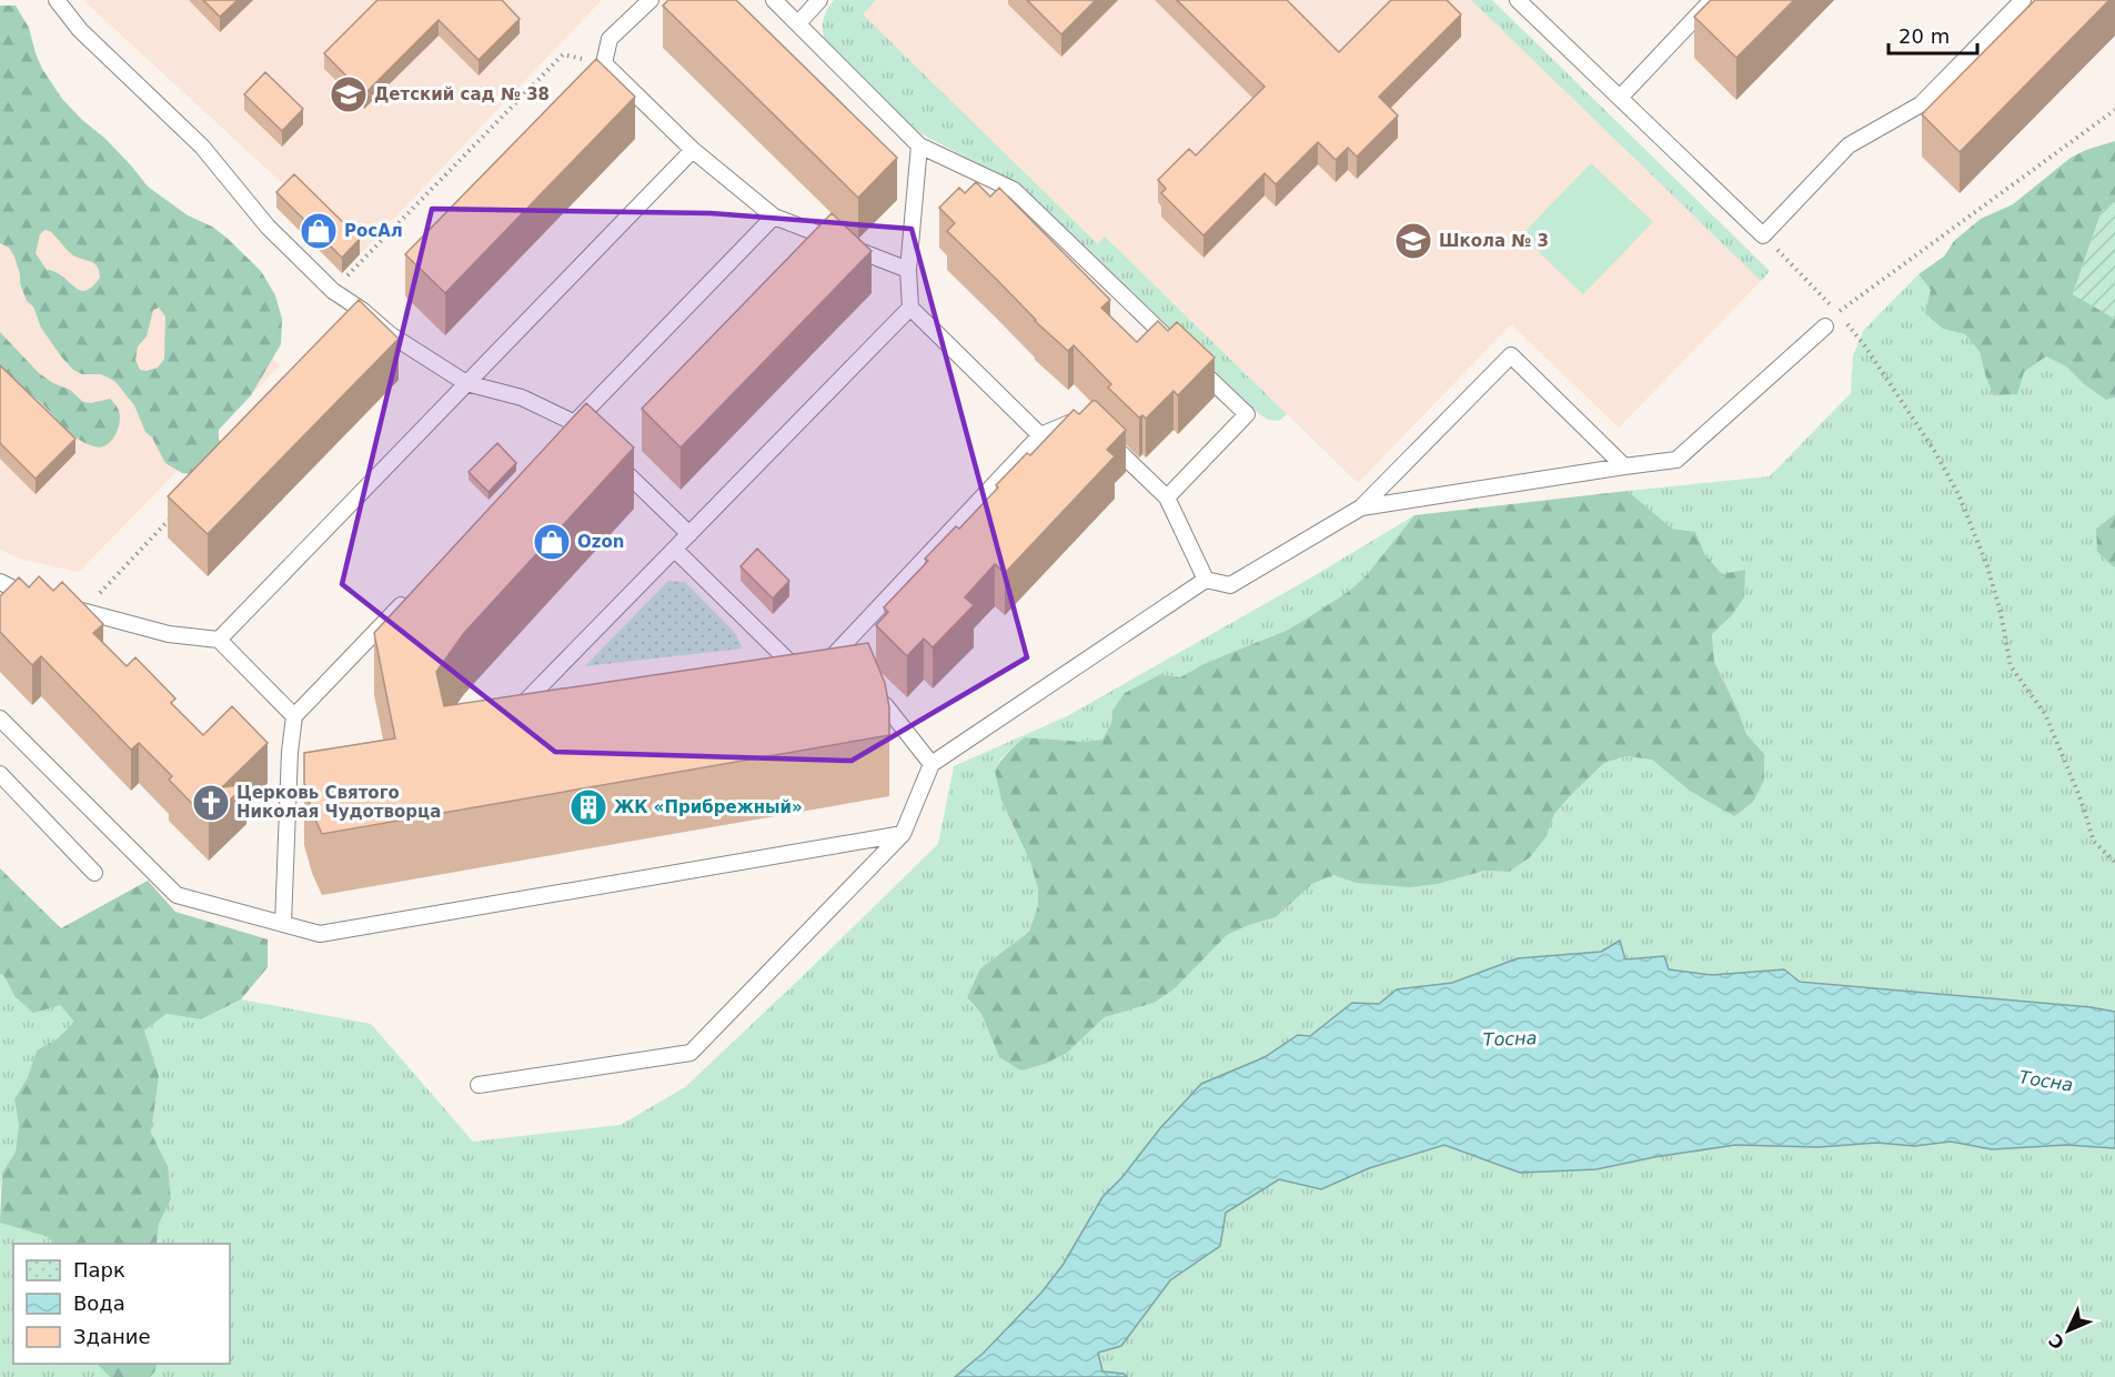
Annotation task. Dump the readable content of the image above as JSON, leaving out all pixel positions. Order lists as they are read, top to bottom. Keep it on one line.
{"water":["Тосна"],"places":{"school or university":["Детский сад № 38","Школа № 3"],"shop":["РосАл","Ozon"],"church":["Церковь Святого Николая Чудотворца"],"building":["ЖК «Прибрежный»"]},"legend":["Парк","Вода","Здание"],"scale_bar":"20 m","north":"bottom left"}
